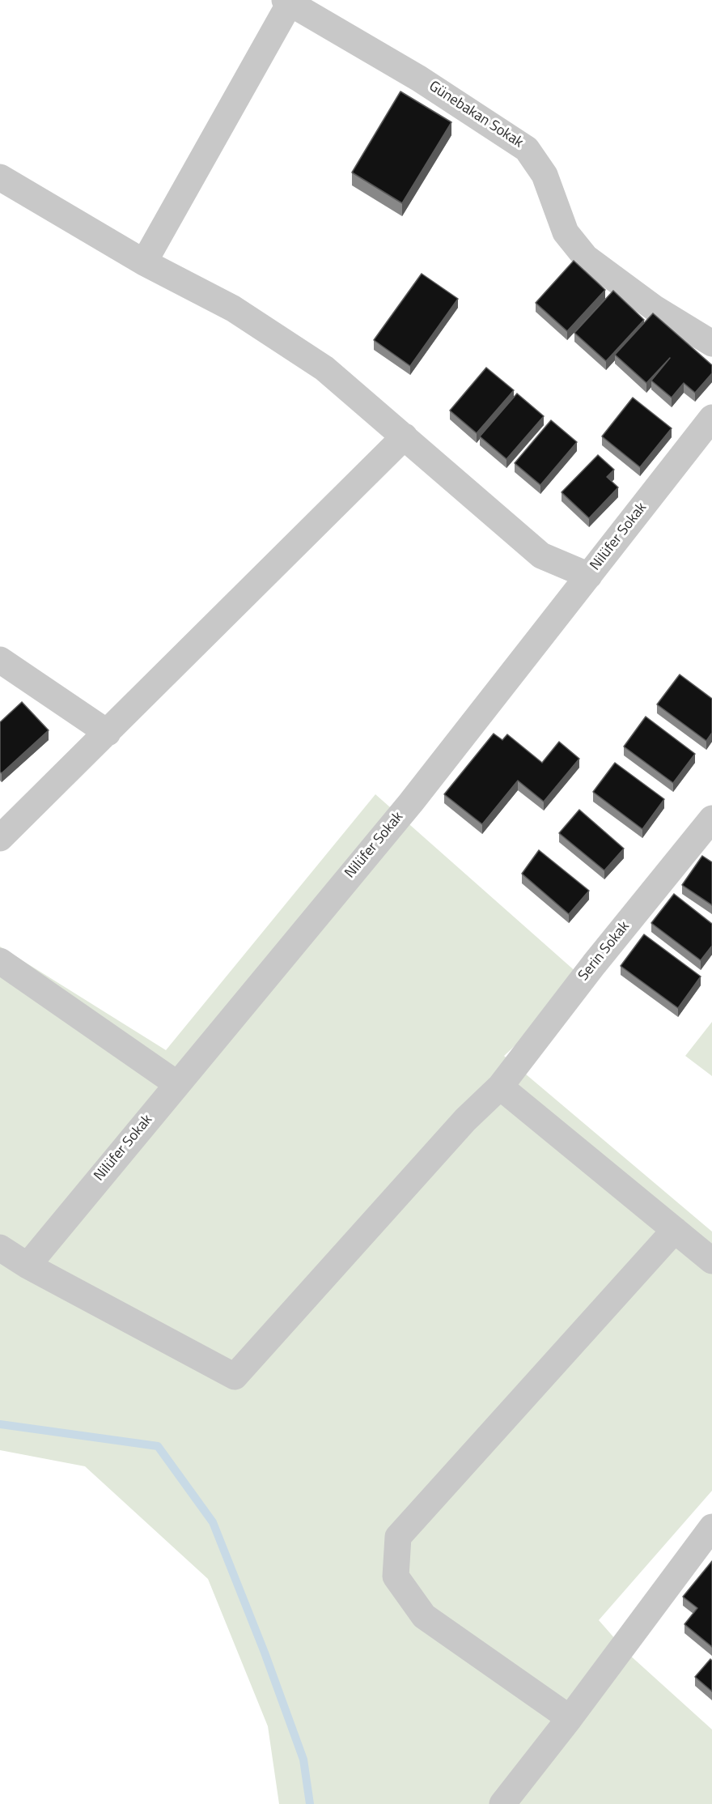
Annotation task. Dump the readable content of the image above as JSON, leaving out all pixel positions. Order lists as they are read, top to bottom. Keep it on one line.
{"streets":{"street":["Günebakan Sokak","Nilüfer Sokak","Serin Sokak"]},"crossings":[["Nilüfer Sokak","Serin Sokak"]]}
